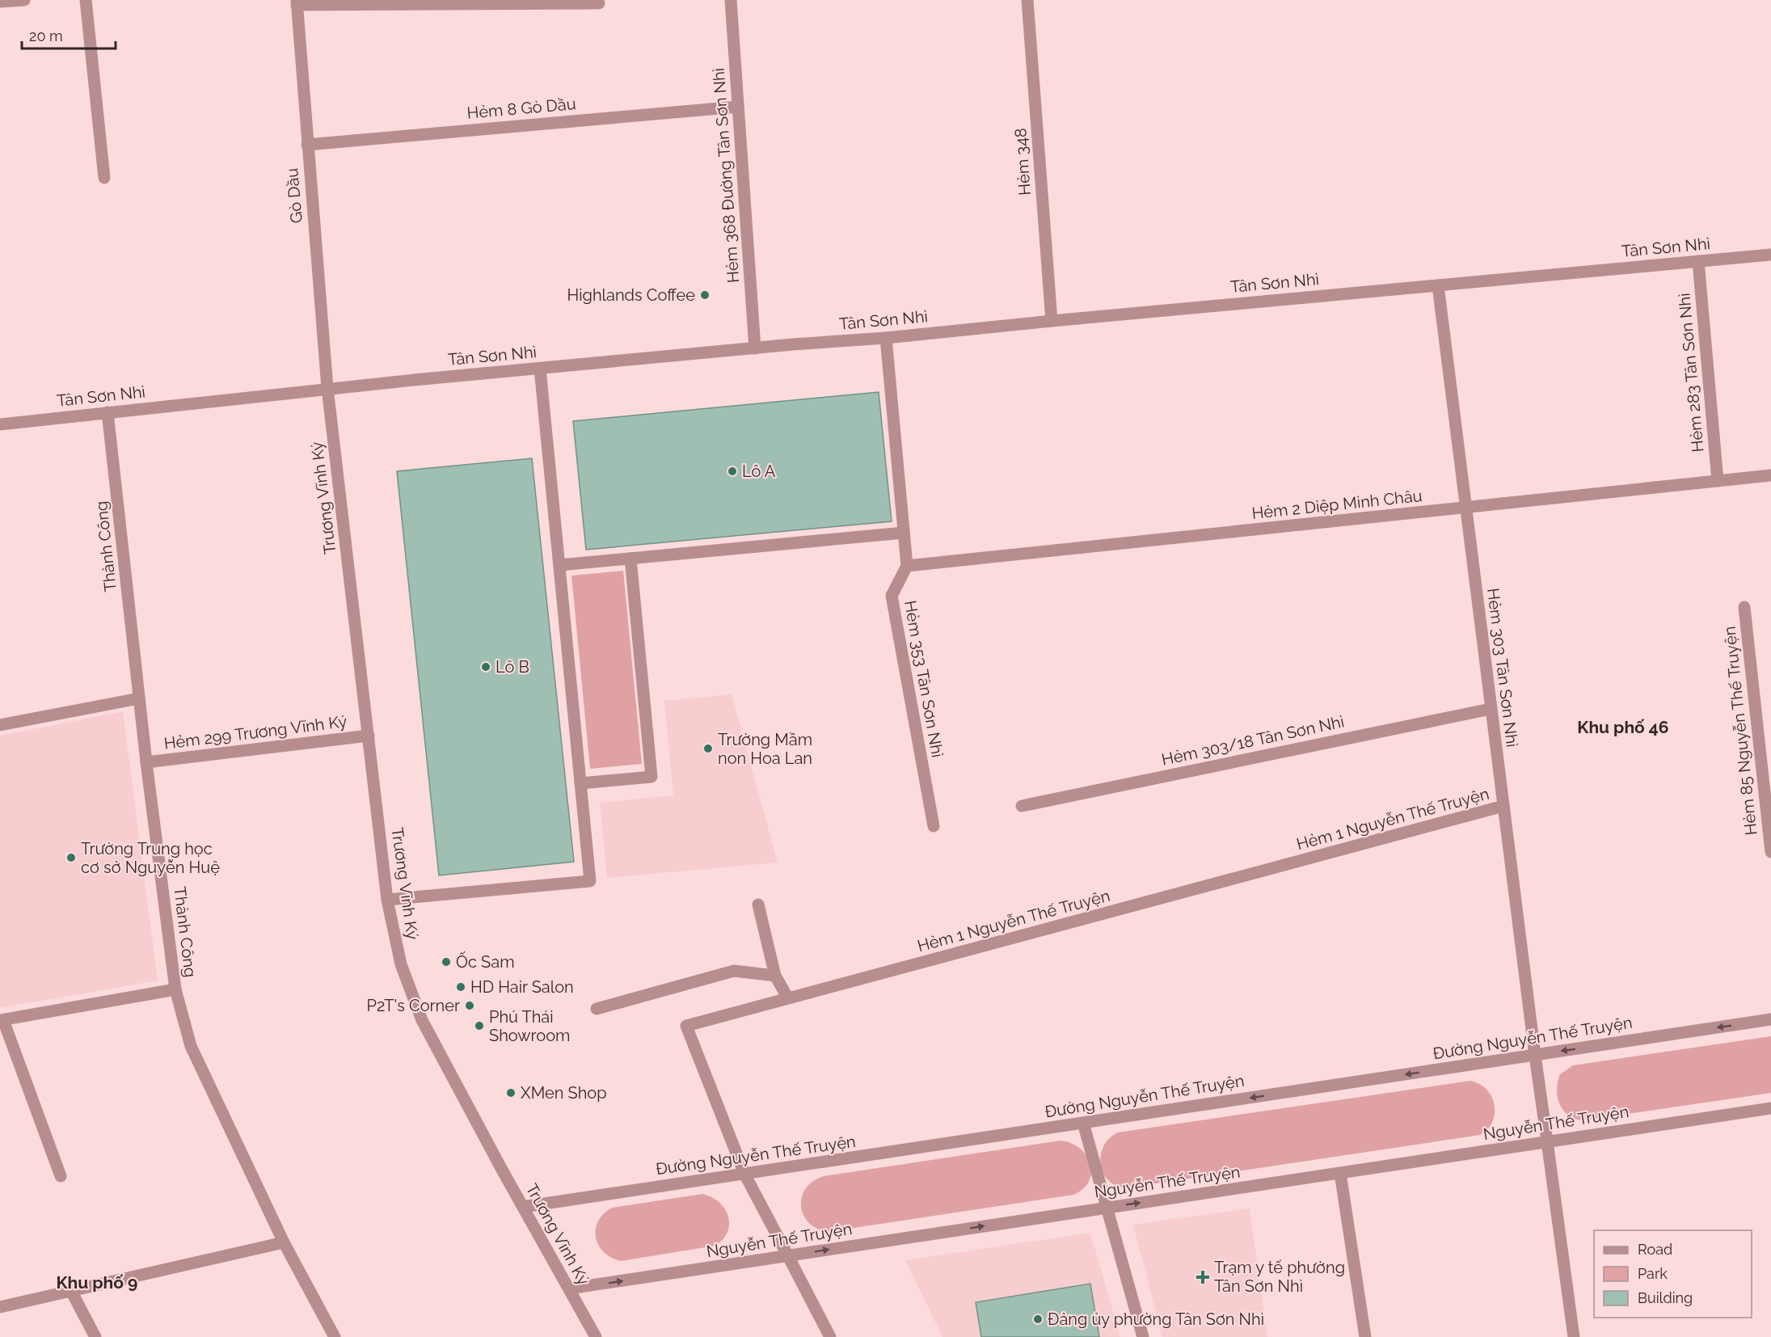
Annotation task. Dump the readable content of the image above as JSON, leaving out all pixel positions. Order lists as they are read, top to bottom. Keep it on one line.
{"streets":{"street":["Hẻm 8 Gò Dầu","Hẻm 348","Hẻm 368 Đường Tân Sơn Nhì","Gò Dầu","Tân Sơn Nhì","Hẻm 283 Tân Sơn Nhì","Trương Vĩnh Ký","Hẻm 2 Diệp Minh Châu","Thành Công","Hẻm 303 Tân Sơn Nhì","Hẻm 353 Tân Sơn Nhì","Hẻm 85 Nguyễn Thế Truyện","Hẻm 299 Trương Vĩnh Ký","Hẻm 303/18 Tân Sơn Nhì","Hẻm 1 Nguyễn Thế Truyện","Đường Nguyễn Thế Truyện","Nguyễn Thế Truyện"]},"crossings":[["Hẻm 8 Gò Dầu","Hẻm 368 Đường Tân Sơn Nhì"],["Hẻm 8 Gò Dầu","Gò Dầu"],["Hẻm 348","Tân Sơn Nhì"],["Hẻm 368 Đường Tân Sơn Nhì","Tân Sơn Nhì"],["Gò Dầu","Tân Sơn Nhì"],["Gò Dầu","Trương Vĩnh Ký"],["Tân Sơn Nhì","Hẻm 283 Tân Sơn Nhì"],["Tân Sơn Nhì","Trương Vĩnh Ký"],["Tân Sơn Nhì","Thành Công"],["Tân Sơn Nhì","Hẻm 303 Tân Sơn Nhì"],["Hẻm 283 Tân Sơn Nhì","Hẻm 2 Diệp Minh Châu"],["Trương Vĩnh Ký","Hẻm 299 Trương Vĩnh Ký"],["Trương Vĩnh Ký","Đường Nguyễn Thế Truyện"],["Trương Vĩnh Ký","Nguyễn Thế Truyện"],["Hẻm 2 Diệp Minh Châu","Hẻm 303 Tân Sơn Nhì"],["Hẻm 2 Diệp Minh Châu","Hẻm 353 Tân Sơn Nhì"],["Thành Công","Hẻm 299 Trương Vĩnh Ký"],["Hẻm 303 Tân Sơn Nhì","Hẻm 303/18 Tân Sơn Nhì"],["Hẻm 303 Tân Sơn Nhì","Hẻm 1 Nguyễn Thế Truyện"],["Hẻm 303 Tân Sơn Nhì","Đường Nguyễn Thế Truyện"],["Hẻm 303 Tân Sơn Nhì","Nguyễn Thế Truyện"],["Hẻm 1 Nguyễn Thế Truyện","Đường Nguyễn Thế Truyện"]],"one_way":["Đường Nguyễn Thế Truyện","Nguyễn Thế Truyện"],"districts":["Khu phố 46","Khu phố 9"],"places":{"other":["Highlands Coffee","Lô A","Lô B","Trường Mầm non Hoa Lan","Trường Trung học cơ sở Nguyễn Huệ","Ốc Sam","HD Hair Salon","P2T's Corner","Phú Thái Showroom","XMen Shop","Đảng ủy phường Tân Sơn Nhì"],"health":["Trạm y tế phường Tân Sơn Nhì"]},"legend":["Road","Park","Building"],"scale_bar":"20 m"}
